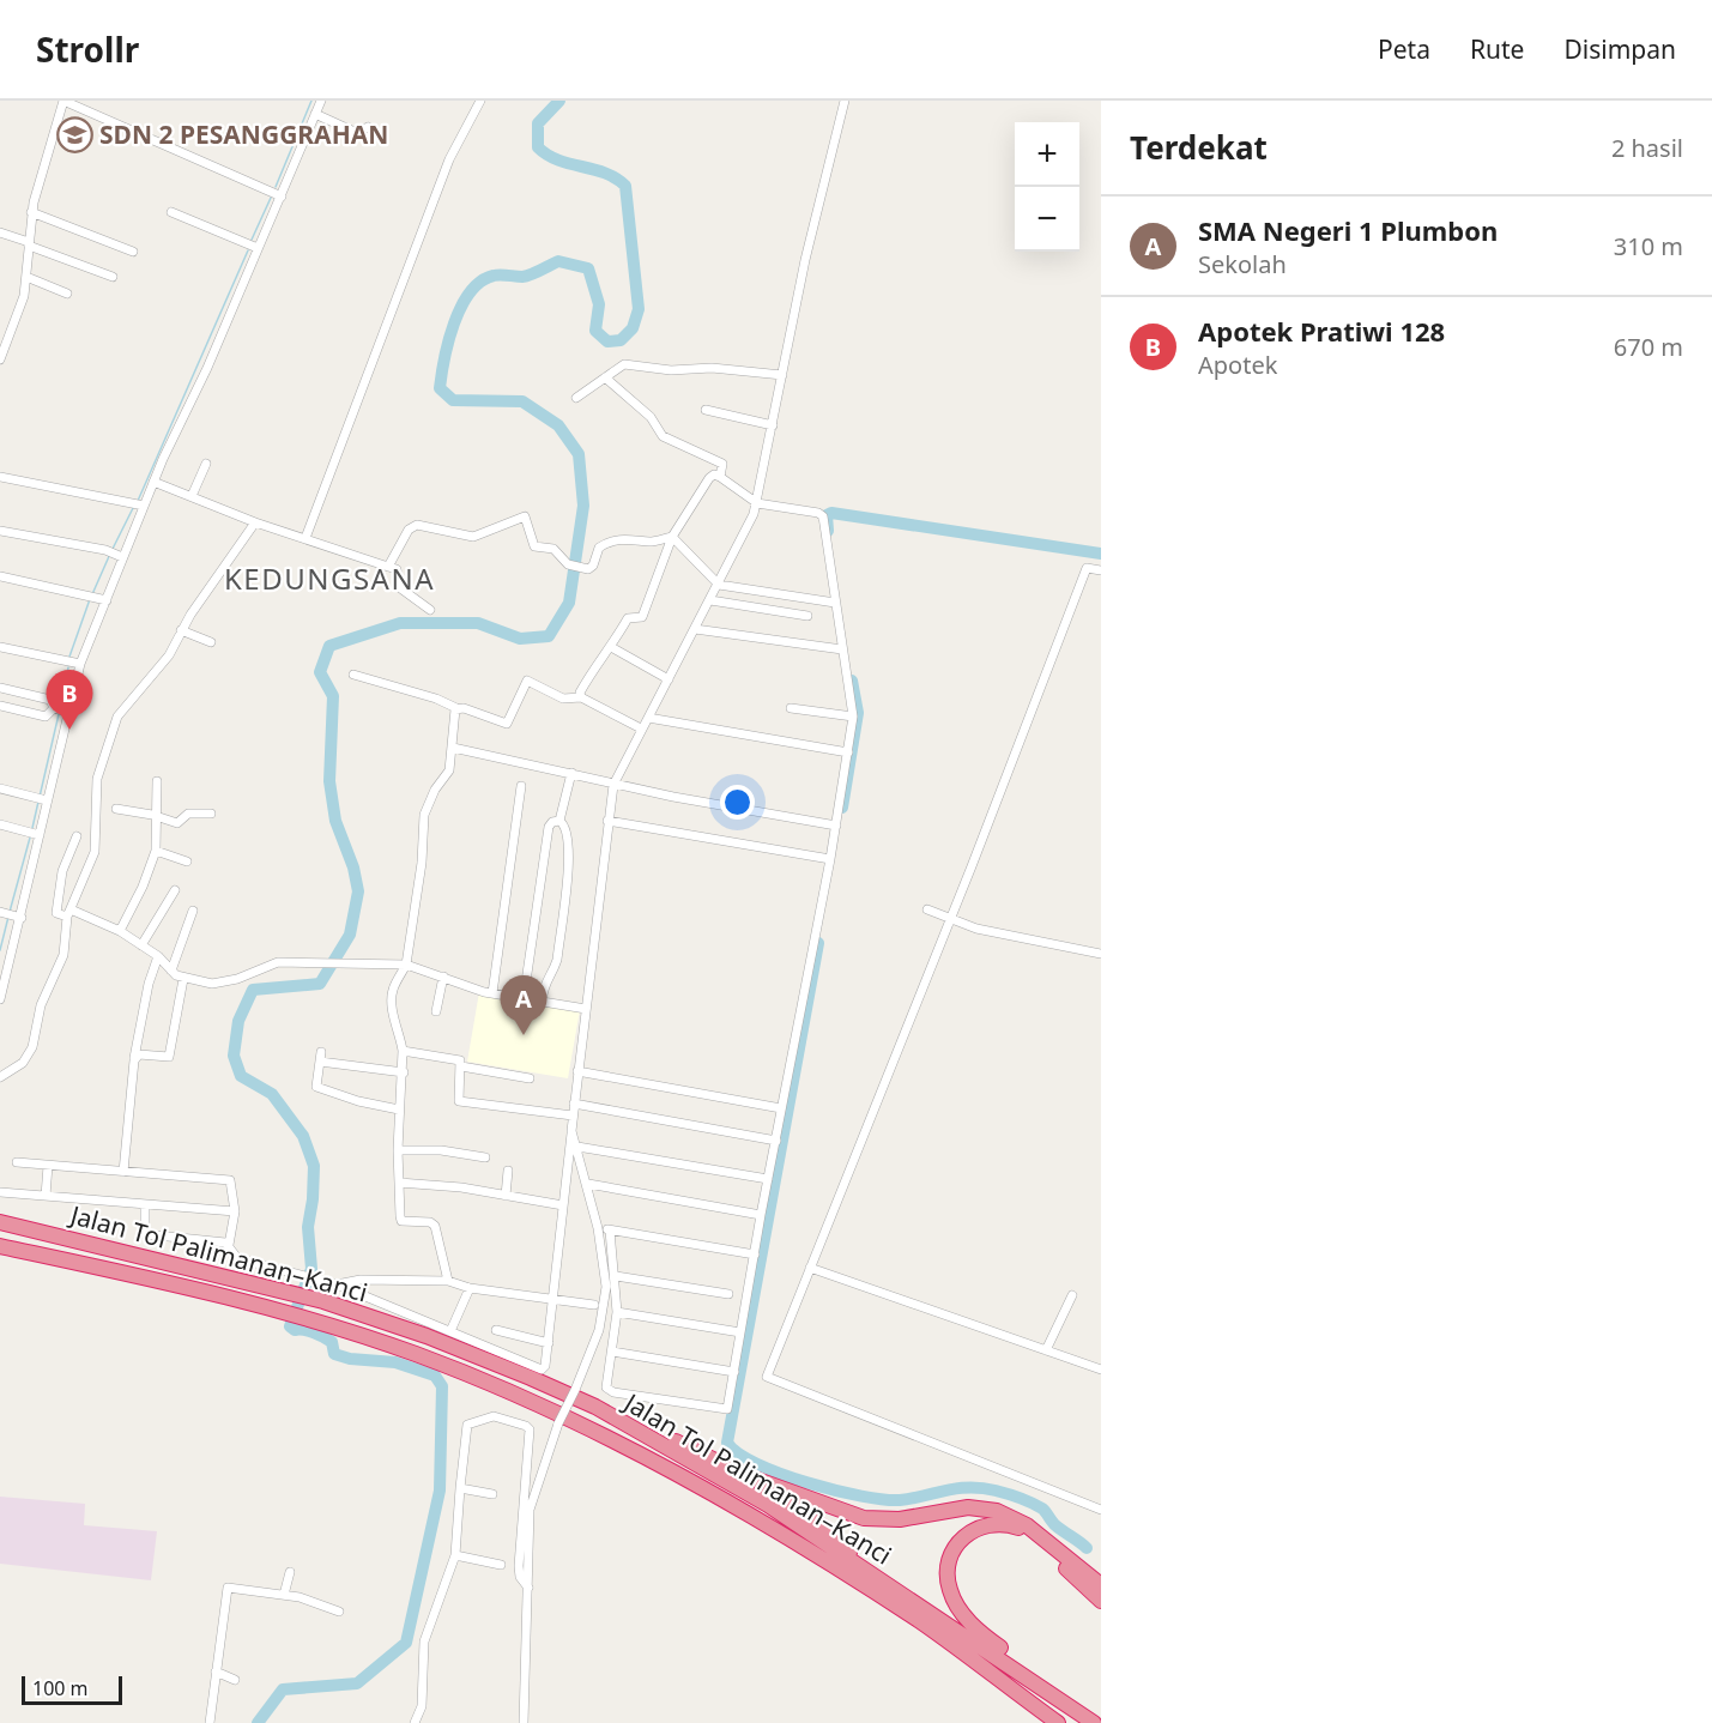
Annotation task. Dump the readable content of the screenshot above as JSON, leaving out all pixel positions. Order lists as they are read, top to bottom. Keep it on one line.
{"streets":{"highway":["Jalan Tol Palimanan–Kanci"]},"districts":["KEDUNGSANA"],"places":{"school or university":["SDN 2 PESANGGRAHAN"]},"scale_bar":"100 m","page":{"header":"Strollr","nav":["Peta","Rute","Disimpan"],"heading":["Terdekat","2 hasil"],"map_buttons":["+","−"],"list":[{"mark":"A","name":"SMA Negeri 1 Plumbon","note":"Sekolah","value":"310 m"},{"mark":"B","name":"Apotek Pratiwi 128","note":"Apotek","value":"670 m"}],"pins":["B","A"],"scale":"100 m"}}
